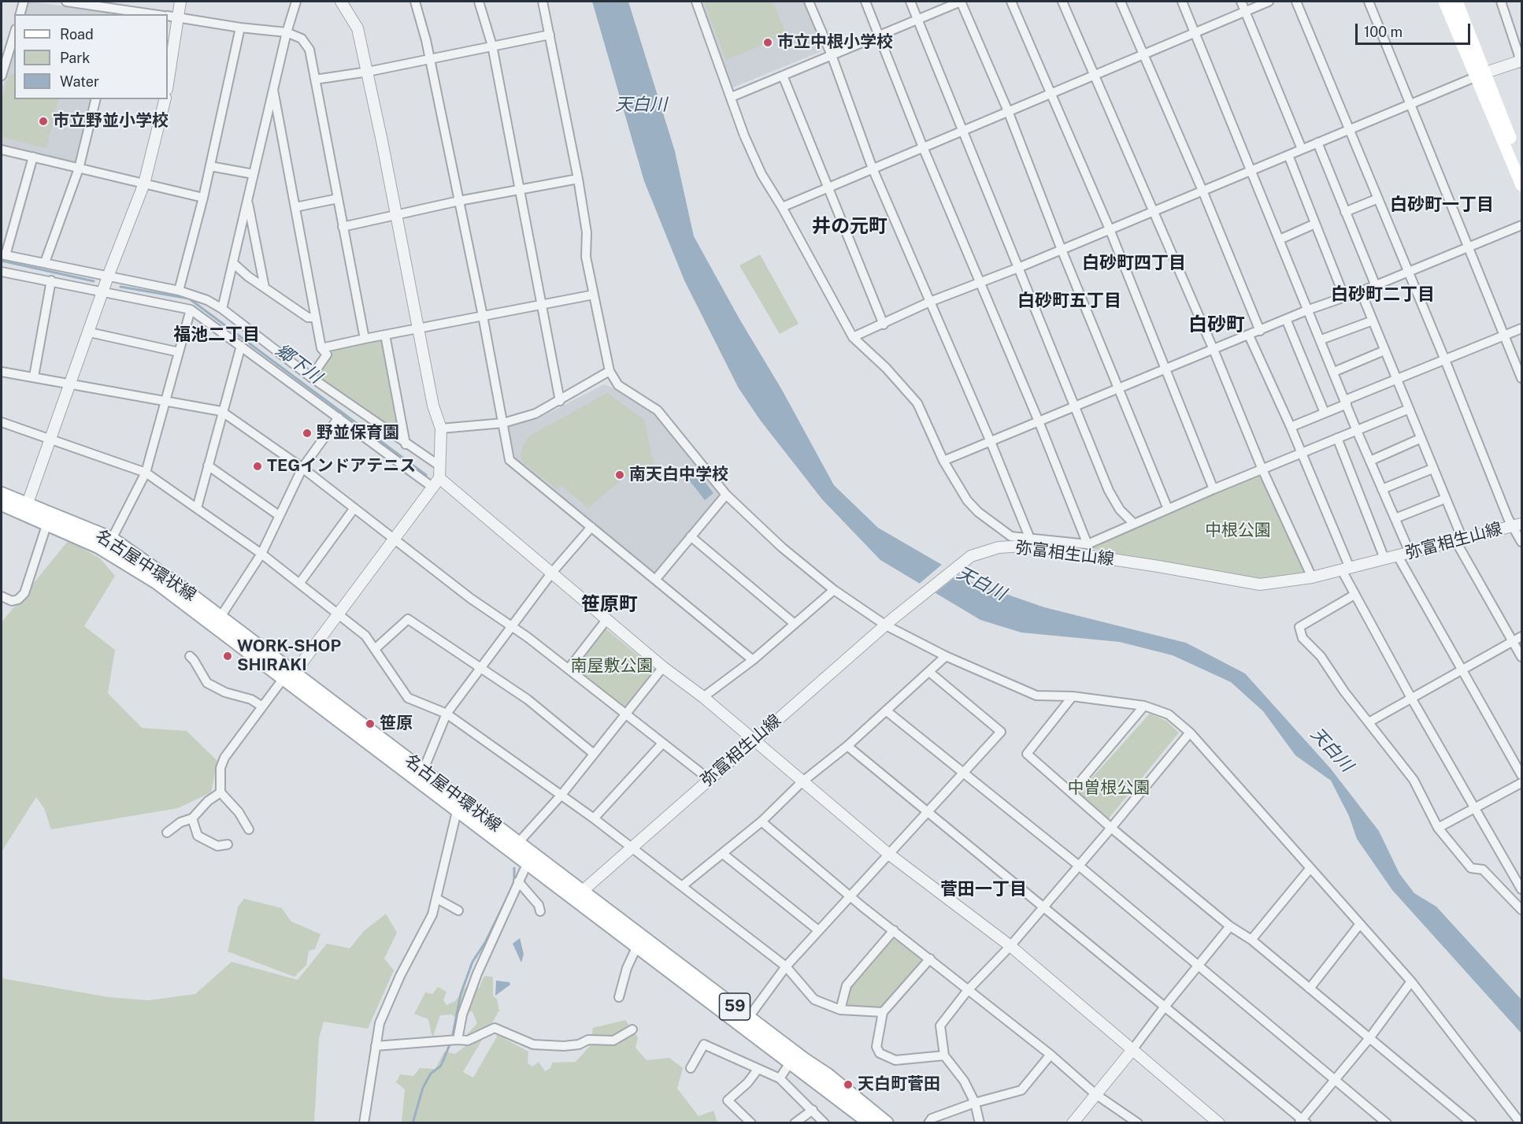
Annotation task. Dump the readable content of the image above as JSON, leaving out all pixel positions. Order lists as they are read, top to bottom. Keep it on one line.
{"streets":{"main road":["名古屋中環状線","59"],"street":["弥富相生山線"]},"crossings":[["弥富相生山線","名古屋中環状線"]],"districts":["白砂町一丁目","井の元町","白砂町四丁目","白砂町二丁目","白砂町五丁目","白砂町","福池二丁目","笹原町","菅田一丁目"],"water":["天白川","郷下川"],"parks":["中根公園","南屋敷公園","中曽根公園"],"places":["市立中根小学校","市立野並小学校","野並保育園","TEGインドアテニス","南天白中学校","WORK-SHOP SHIRAKI","笹原","天白町菅田"],"legend":["Road","Park","Water"],"scale_bar":"100 m"}
